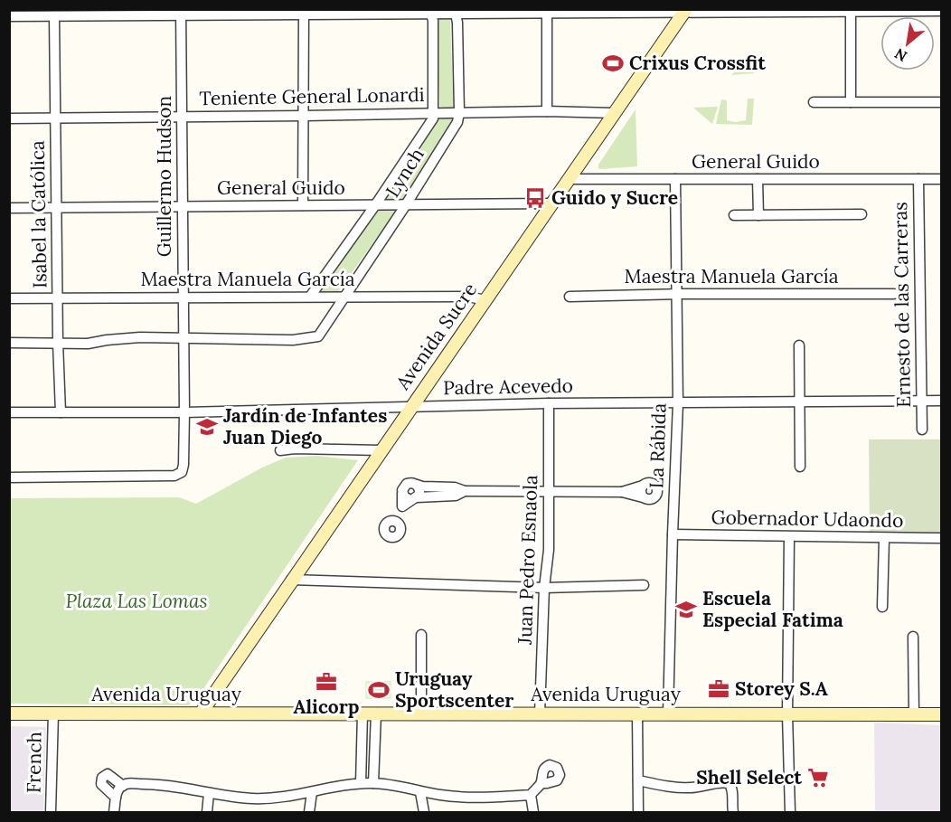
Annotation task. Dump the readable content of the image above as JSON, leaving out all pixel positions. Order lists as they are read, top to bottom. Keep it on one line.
{"streets":{"main road":["Avenida Sucre","Avenida Uruguay"],"street":["Teniente General Lonardi","General Guido","Lynch","Guillermo Hudson","Isabel la Católica","Maestra Manuela García","Ernesto de las Carreras","Padre Acevedo","La Rábida","Gobernador Udaondo","Juan Pedro Esnaola","French"]},"crossings":[["Teniente General Lonardi","Lynch"],["Teniente General Lonardi","Guillermo Hudson"],["Teniente General Lonardi","Isabel la Católica"],["Teniente General Lonardi","Avenida Sucre"],["General Guido","Lynch"],["General Guido","Guillermo Hudson"],["General Guido","Isabel la Católica"],["General Guido","Ernesto de las Carreras"],["General Guido","Avenida Sucre"],["General Guido","La Rábida"],["Lynch","Guillermo Hudson"],["Lynch","Maestra Manuela García"],["Guillermo Hudson","Maestra Manuela García"],["Guillermo Hudson","Padre Acevedo"],["Isabel la Católica","Maestra Manuela García"],["Isabel la Católica","Padre Acevedo"],["Maestra Manuela García","Avenida Sucre"],["Maestra Manuela García","La Rábida"],["Ernesto de las Carreras","Padre Acevedo"],["Avenida Sucre","Padre Acevedo"],["Avenida Sucre","Avenida Uruguay"],["Padre Acevedo","La Rábida"],["Padre Acevedo","Juan Pedro Esnaola"],["La Rábida","Gobernador Udaondo"],["La Rábida","Avenida Uruguay"],["Juan Pedro Esnaola","Avenida Uruguay"],["Avenida Uruguay","French"]],"parks":["Plaza Las Lomas"],"places":{"sports":["Crixus Crossfit","Uruguay Sportscenter"],"bus stop":["Guido y Sucre"],"school or university":["Jardín de Infantes Juan Diego","Escuela Especial Fatima"],"office":["Alicorp","Storey S.A"],"supermarket":["Shell Select"]},"north":"bottom left"}
